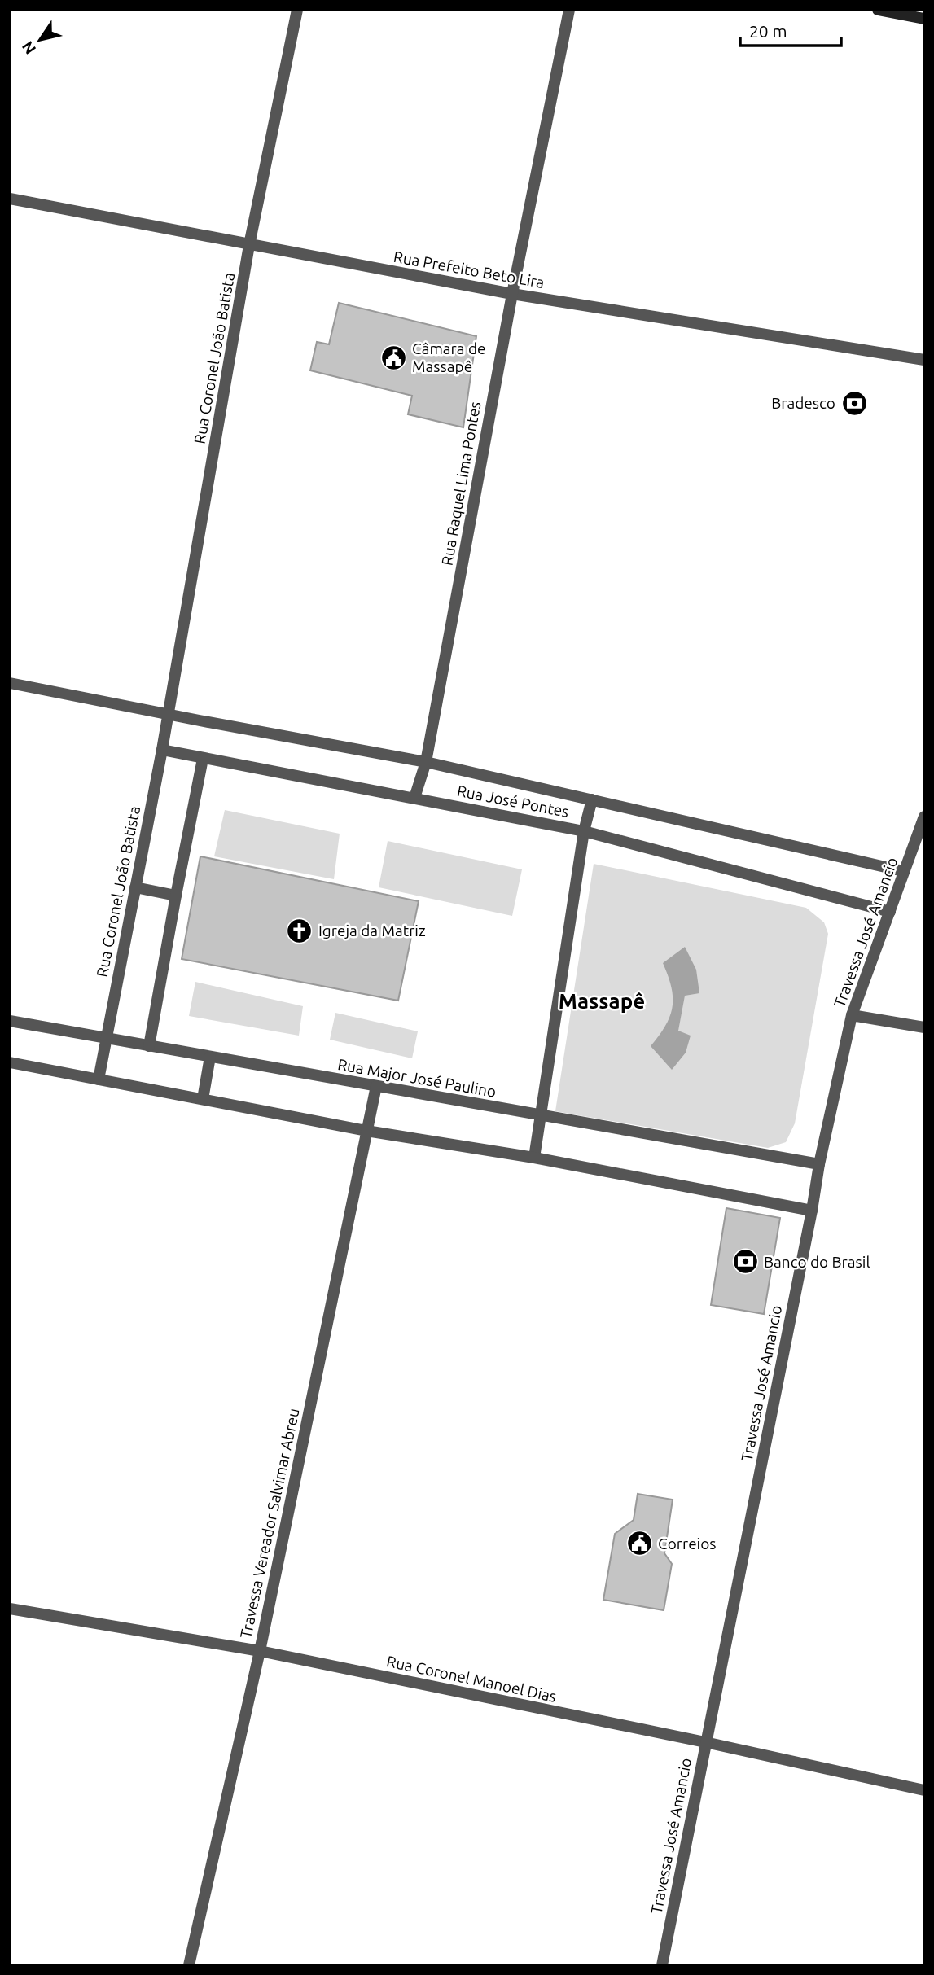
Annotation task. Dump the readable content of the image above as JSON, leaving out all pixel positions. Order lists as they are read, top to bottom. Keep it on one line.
{"streets":{"street":["Rua Prefeito Beto Lira","Rua Coronel João Batista","Rua Raquel Lima Pontes","Rua José Pontes","Travessa José Amancio","Rua Major José Paulino","Travessa Vereador Salvimar Abreu","Rua Coronel Manoel Dias"]},"crossings":[["Rua Prefeito Beto Lira","Rua Coronel João Batista"],["Rua Prefeito Beto Lira","Rua Raquel Lima Pontes"],["Rua Coronel João Batista","Rua José Pontes"],["Rua Coronel João Batista","Rua Major José Paulino"],["Rua Raquel Lima Pontes","Rua José Pontes"],["Rua José Pontes","Travessa José Amancio"],["Travessa José Amancio","Rua Major José Paulino"],["Travessa José Amancio","Rua Coronel Manoel Dias"],["Rua Major José Paulino","Travessa Vereador Salvimar Abreu"],["Travessa Vereador Salvimar Abreu","Rua Coronel Manoel Dias"]],"districts":["Massapê"],"places":{"public building":["Câmara de Massapê","Correios"],"bank":["Bradesco","Banco do Brasil"],"church":["Igreja da Matriz"]},"scale_bar":"20 m","north":"bottom left"}
